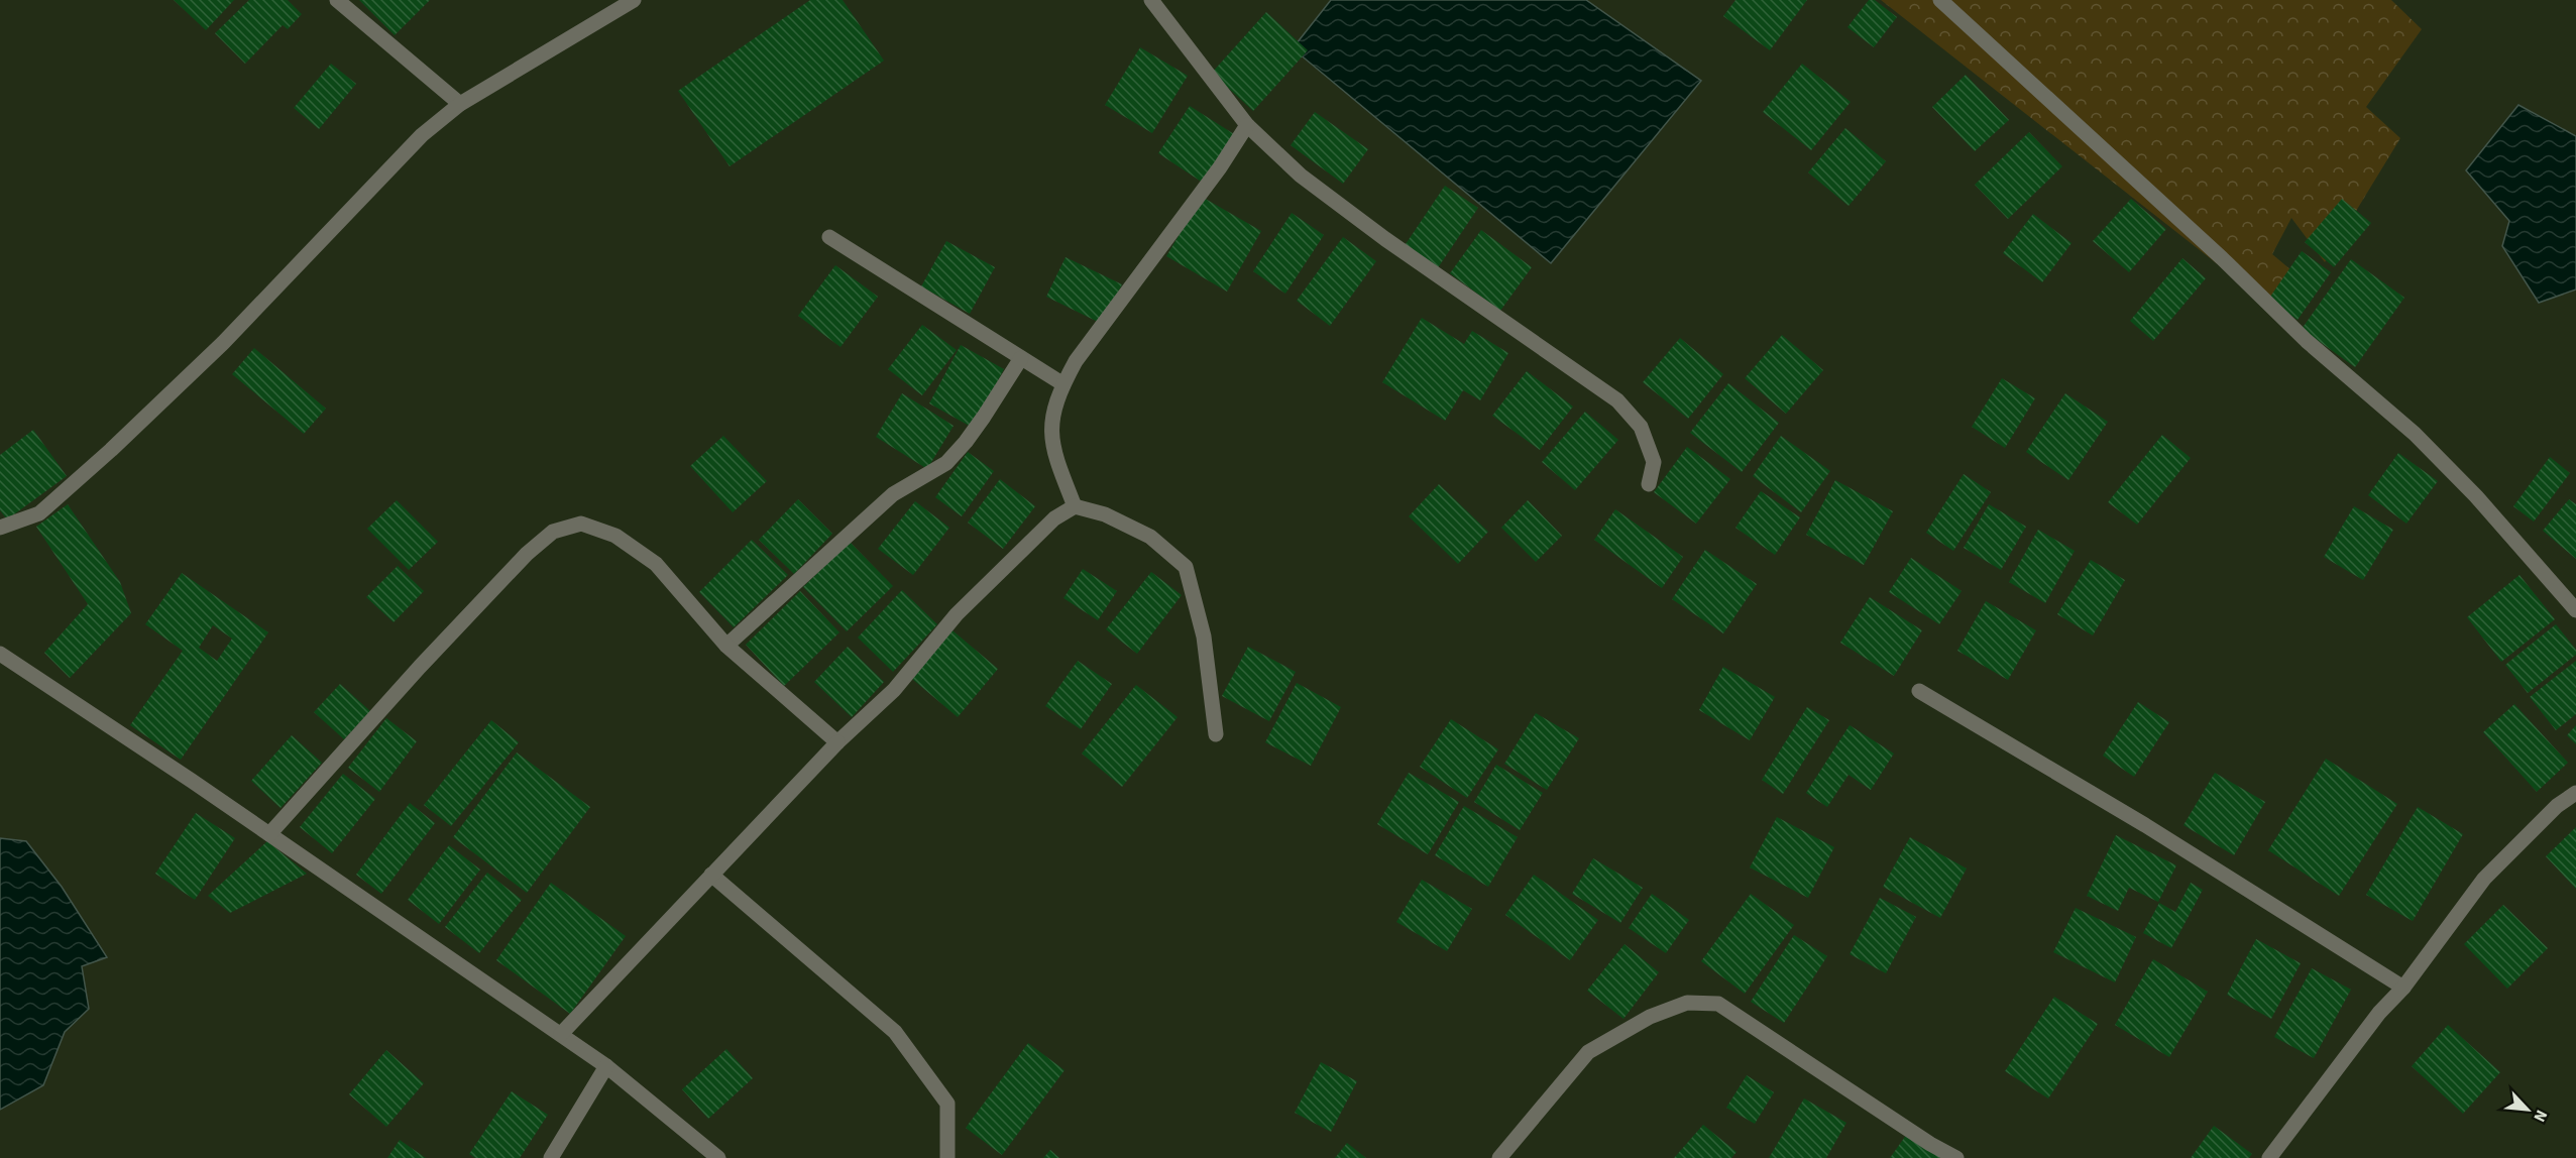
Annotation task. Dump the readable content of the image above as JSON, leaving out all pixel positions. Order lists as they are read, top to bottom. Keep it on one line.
{"north":"bottom right"}
